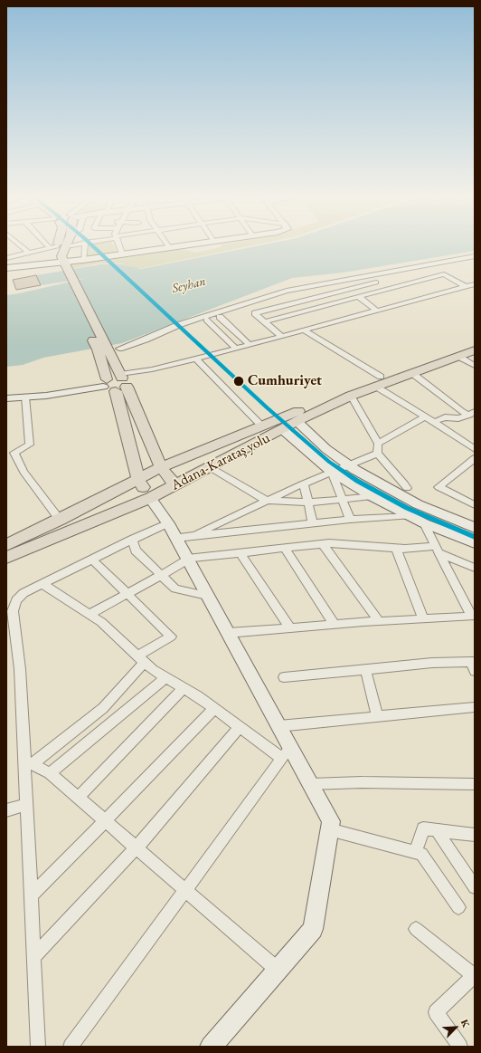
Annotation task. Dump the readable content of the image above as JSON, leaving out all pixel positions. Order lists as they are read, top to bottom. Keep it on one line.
{"streets":{"main road":["Adana-Karataş yolu"]},"water":["Seyhan"],"places":["Cumhuriyet"],"north":"top right"}
